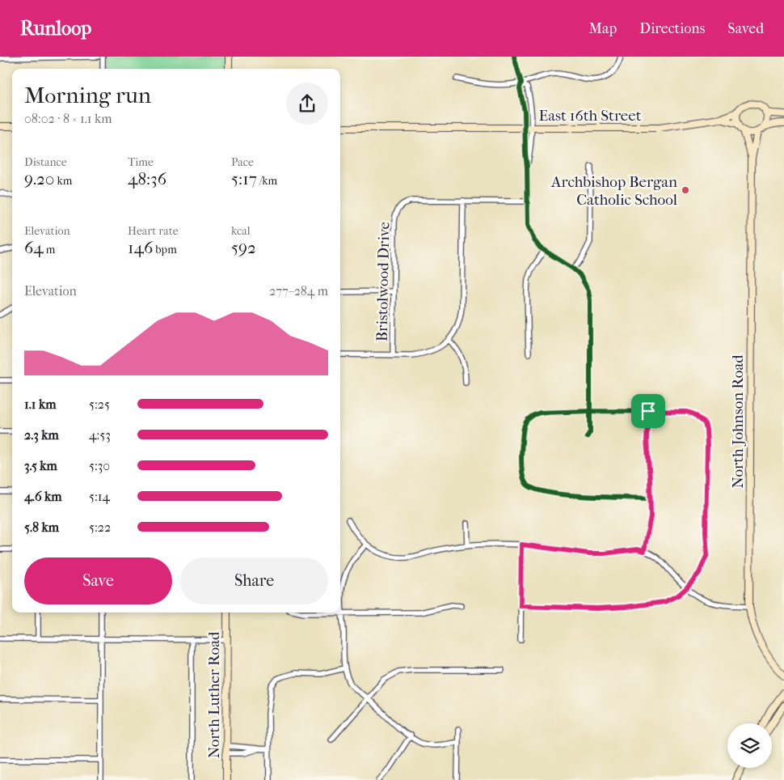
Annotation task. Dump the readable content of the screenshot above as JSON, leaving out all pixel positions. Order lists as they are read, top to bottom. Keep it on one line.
{"streets":{"main road":["East 16th Street","North Johnson Road","North Luther Road"],"street":["Bristolwood Drive"]},"crossings":[["East 16th Street","North Johnson Road"]],"places":["Archbishop Bergan Catholic School"],"page":{"header":"Runloop","nav":["Map","Directions","Saved"],"heading":["Morning run","08:02 · 8 × 1.1 km"],"stats":[["Distance","9.20 km"],["Time","48:36"],["Pace","5:17 /km"],["Elevation","64 m"],["Heart rate","146 bpm"],["kcal","592"]],"chart":["Elevation","277–284 m"],"list":[{"name":"1.1 km","note":"5:25"},{"name":"2.3 km","note":"4:53"},{"name":"3.5 km","note":"5:30"},{"name":"4.6 km","note":"5:14"},{"name":"5.8 km","note":"5:22"}],"buttons":["Save","Share"]}}
